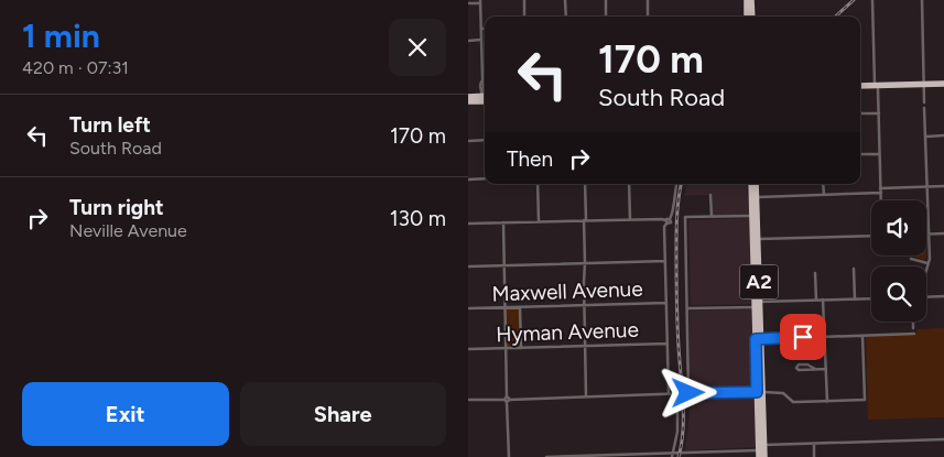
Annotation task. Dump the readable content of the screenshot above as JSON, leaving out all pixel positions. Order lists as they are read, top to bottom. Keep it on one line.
{"streets":{"highway":["A2"],"street":["Maxwell Avenue","Hyman Avenue"]},"page":{"heading":["1 min","420 m · 07:31"],"turn":["170 m","South Road"],"list":[{"name":"Turn left","note":"South Road","value":"170 m"},{"name":"Turn right","note":"Neville Avenue","value":"130 m"}],"then":"Then","buttons":["Exit","Share"]}}
